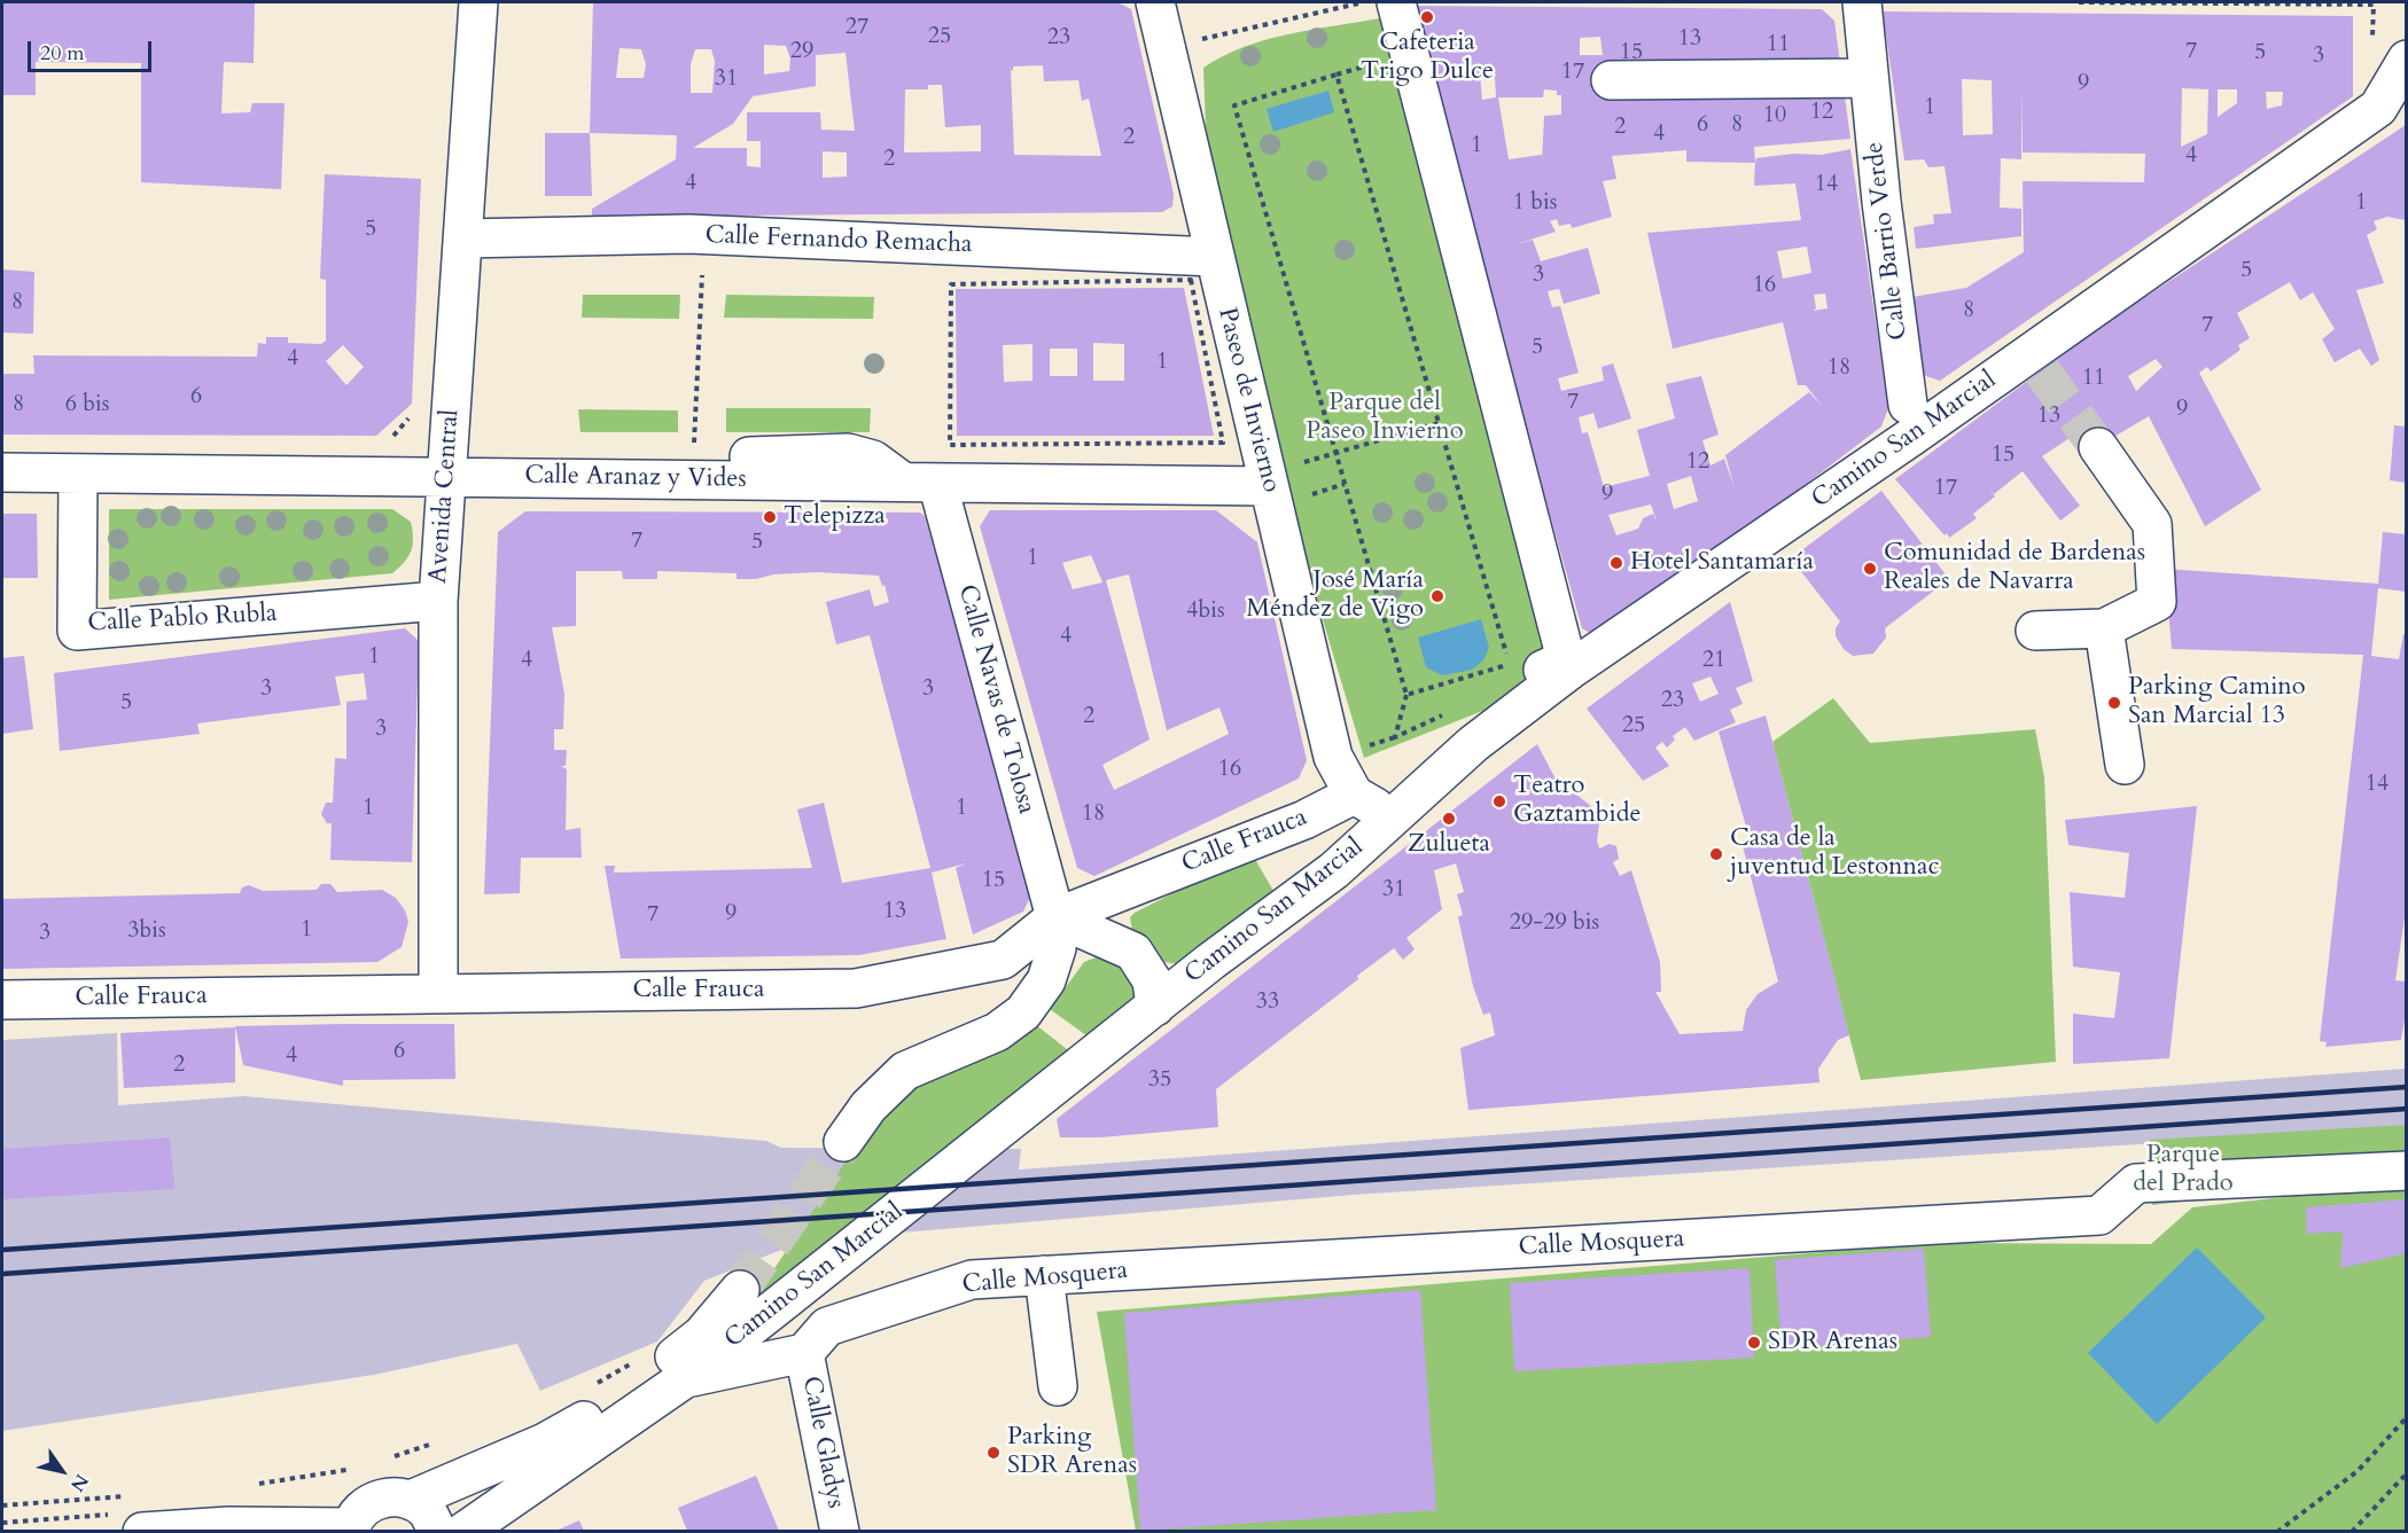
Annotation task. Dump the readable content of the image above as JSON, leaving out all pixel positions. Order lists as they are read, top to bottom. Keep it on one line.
{"streets":{"street":["Calle Fernando Remacha","Calle Barrio Verde","Paseo de Invierno","Camino San Marcial","Calle Aranaz y Vides","Avenida Central","Calle Pablo Rubla","Calle Navas de Tolosa","Calle Frauca","Calle Mosquera","Calle Gladys"]},"crossings":[["Calle Fernando Remacha","Paseo de Invierno"],["Calle Fernando Remacha","Avenida Central"],["Paseo de Invierno","Camino San Marcial"],["Paseo de Invierno","Calle Aranaz y Vides"],["Paseo de Invierno","Calle Frauca"],["Camino San Marcial","Calle Navas de Tolosa"],["Camino San Marcial","Calle Frauca"],["Camino San Marcial","Calle Mosquera"],["Camino San Marcial","Calle Gladys"],["Calle Aranaz y Vides","Avenida Central"],["Calle Aranaz y Vides","Calle Pablo Rubla"],["Calle Aranaz y Vides","Calle Navas de Tolosa"],["Avenida Central","Calle Pablo Rubla"],["Avenida Central","Calle Frauca"],["Calle Navas de Tolosa","Calle Frauca"],["Calle Mosquera","Calle Gladys"]],"parks":["Parque del Paseo Invierno","Parque del Prado"],"places":["Cafeteria Trigo Dulce","Telepizza","Hotel Santamaría","Comunidad de Bardenas Reales de Navarra","José María Méndez de Vigo","Parking Camino San Marcial 13","Teatro Gaztambide","Zulueta","Casa de la juventud Lestonnac","SDR Arenas","Parking SDR Arenas"],"house_numbers":["27","25","23","13","11","29","7","15","5","3","17","31","9","1","12","10","6","8","2","4","2","1","4","2","4","14","1 bis","1","5","5","3","16","8","8","7","5","4","1","18","11","6","7","8","6 bis","9","13","15","12","17","9","7","5","1","4bis","4","1","4","21","3","3","23","5","2","25","3","16","14","1","1","18","15","31","13","9","7","29-29 bis","1","3bis","3","33","6","4","2","35"],"scale_bar":"20 m","north":"bottom right"}
